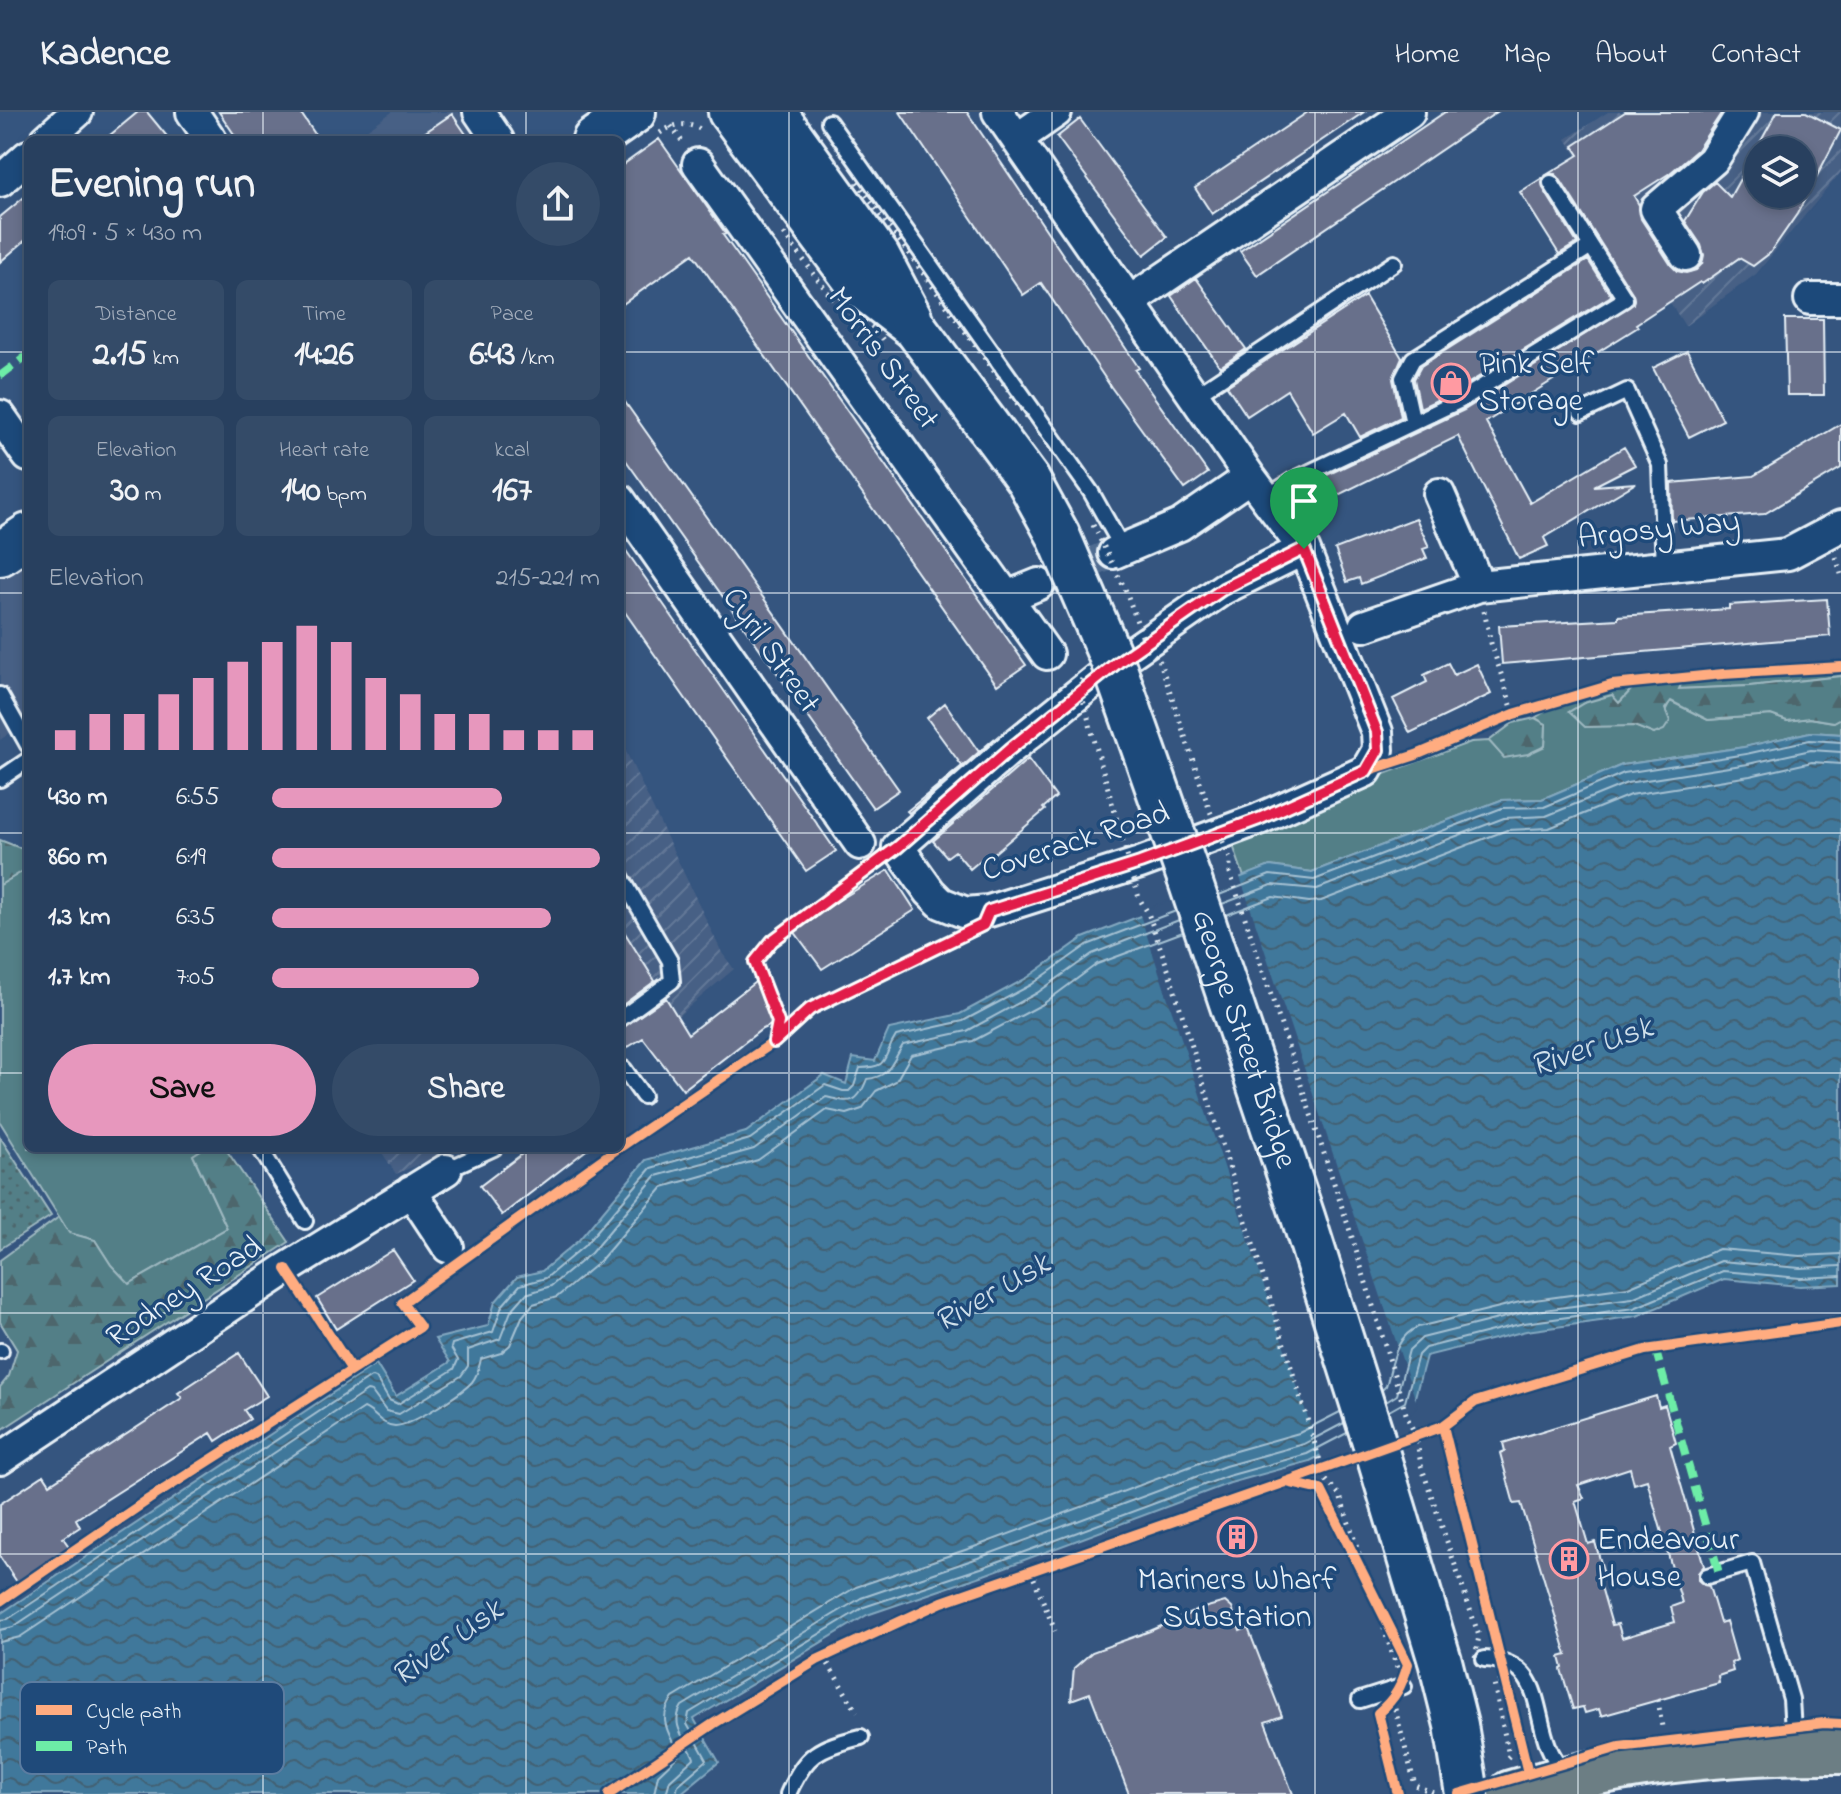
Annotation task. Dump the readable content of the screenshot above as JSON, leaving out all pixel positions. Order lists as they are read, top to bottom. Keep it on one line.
{"streets":{"main road":["George Street Bridge"],"street":["Morris Street","Argosy Way","Cyril Street","Coverack Road","Rodney Road"]},"water":["River Usk"],"places":{"shop":["Pink Self Storage"],"building":["Mariners Wharf Substation","Endeavour House"]},"legend":["Cycle path","Path"],"page":{"header":"Kadence","nav":["Home","Map","About","Contact"],"heading":["Evening run","19:09 · 5 × 430 m"],"stats":[["Distance","2.15 km"],["Time","14:26"],["Pace","6:43 /km"],["Elevation","30 m"],["Heart rate","140 bpm"],["kcal","167"]],"chart":["Elevation","215–221 m"],"list":[{"name":"430 m","note":"6:55"},{"name":"860 m","note":"6:19"},{"name":"1.3 km","note":"6:35"},{"name":"1.7 km","note":"7:05"}],"buttons":["Save","Share"]}}
